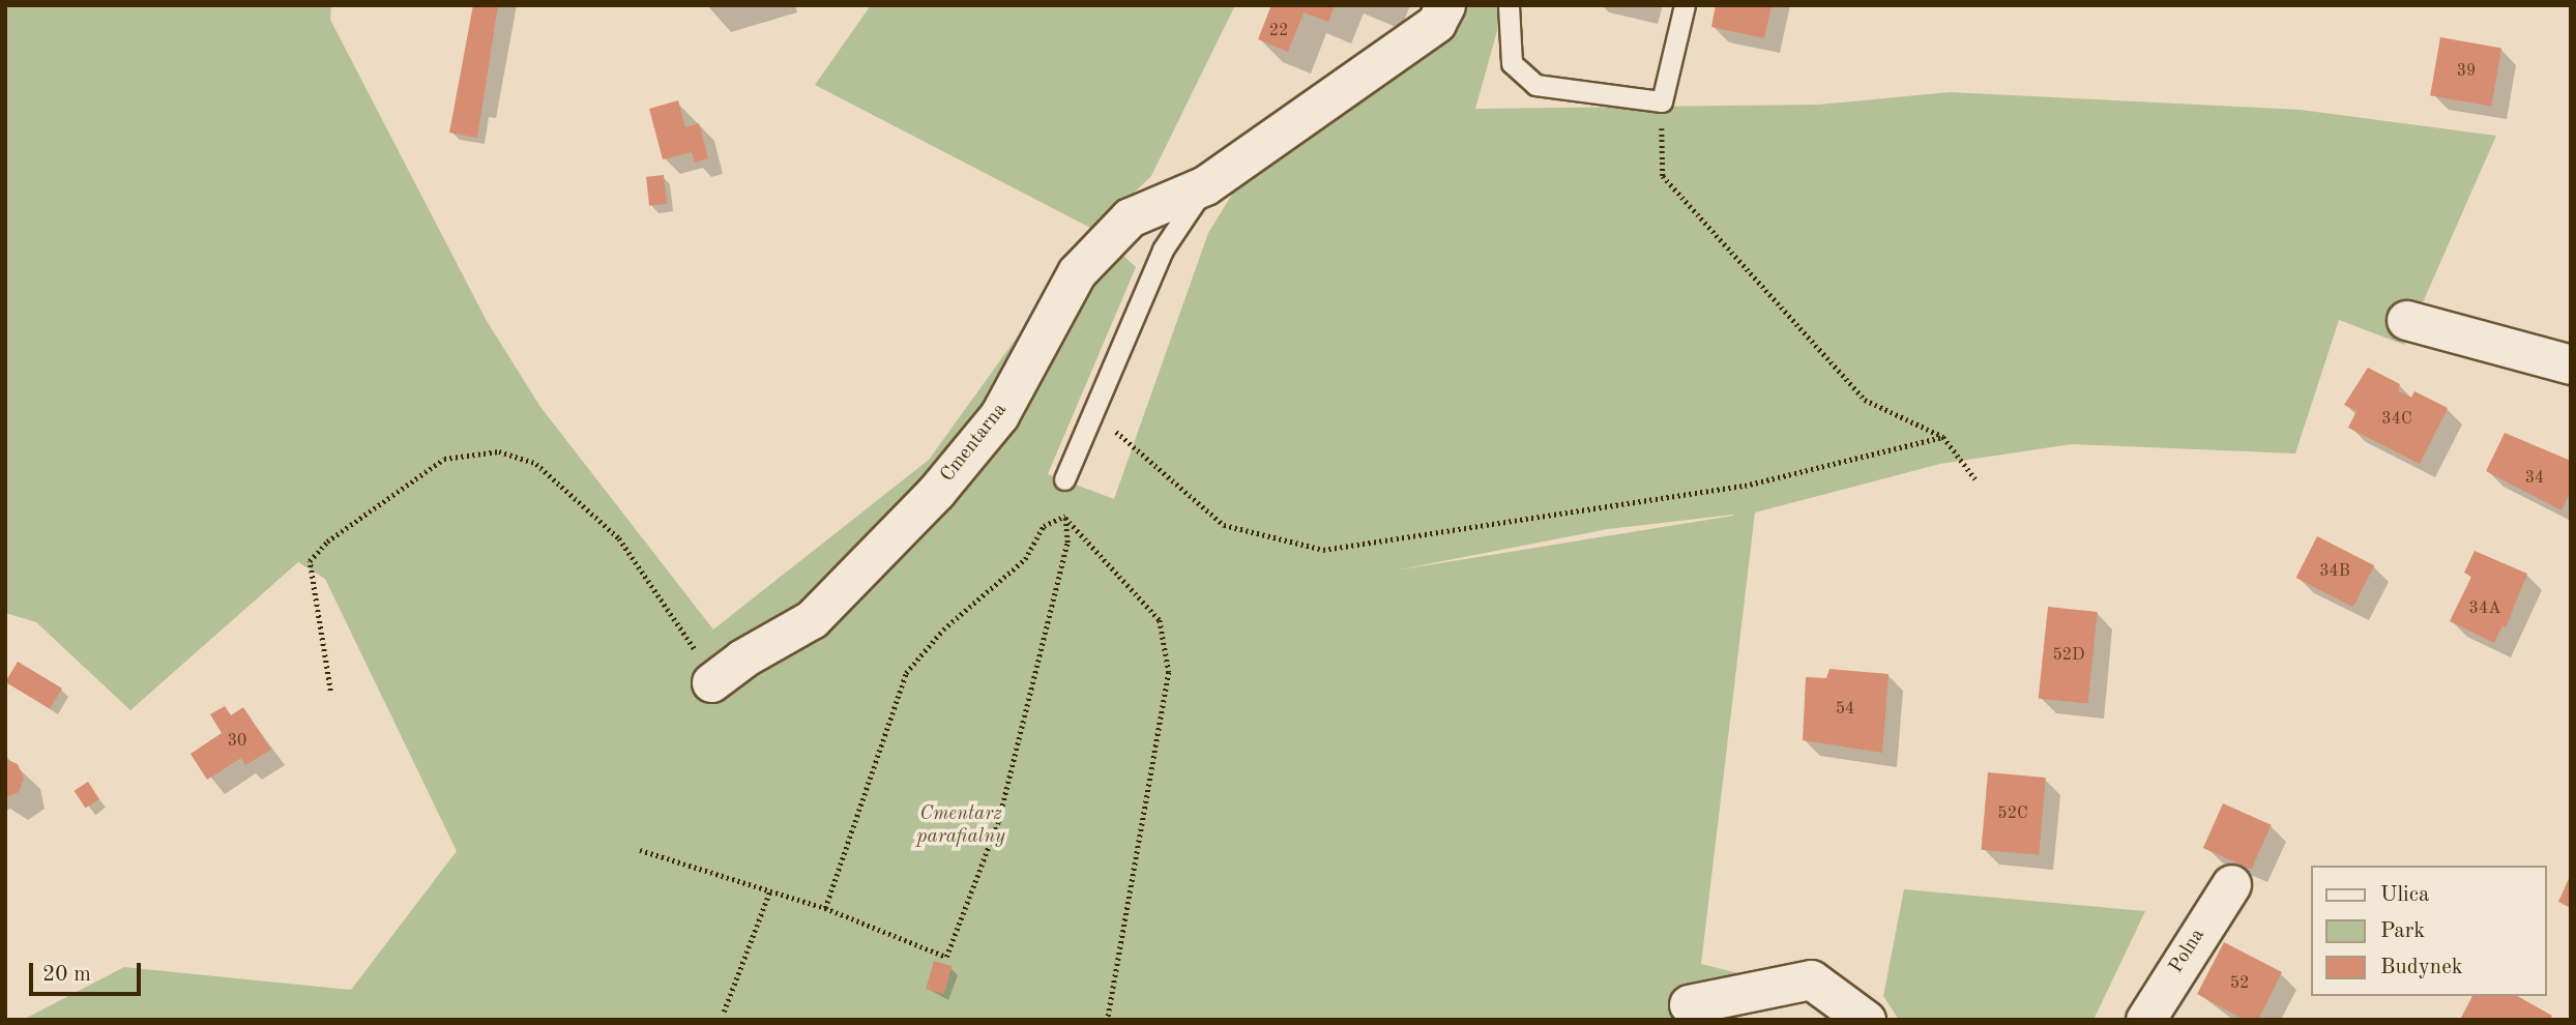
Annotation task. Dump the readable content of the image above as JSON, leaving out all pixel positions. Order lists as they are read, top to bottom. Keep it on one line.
{"streets":{"street":["Cmentarna","Polna"]},"parks":["Cmentarz parafialny"],"house_numbers":["22","39","34C","34","34B","34A","52D","54","30","52C","52"],"legend":["Ulica","Park","Budynek"],"scale_bar":"20 m"}
